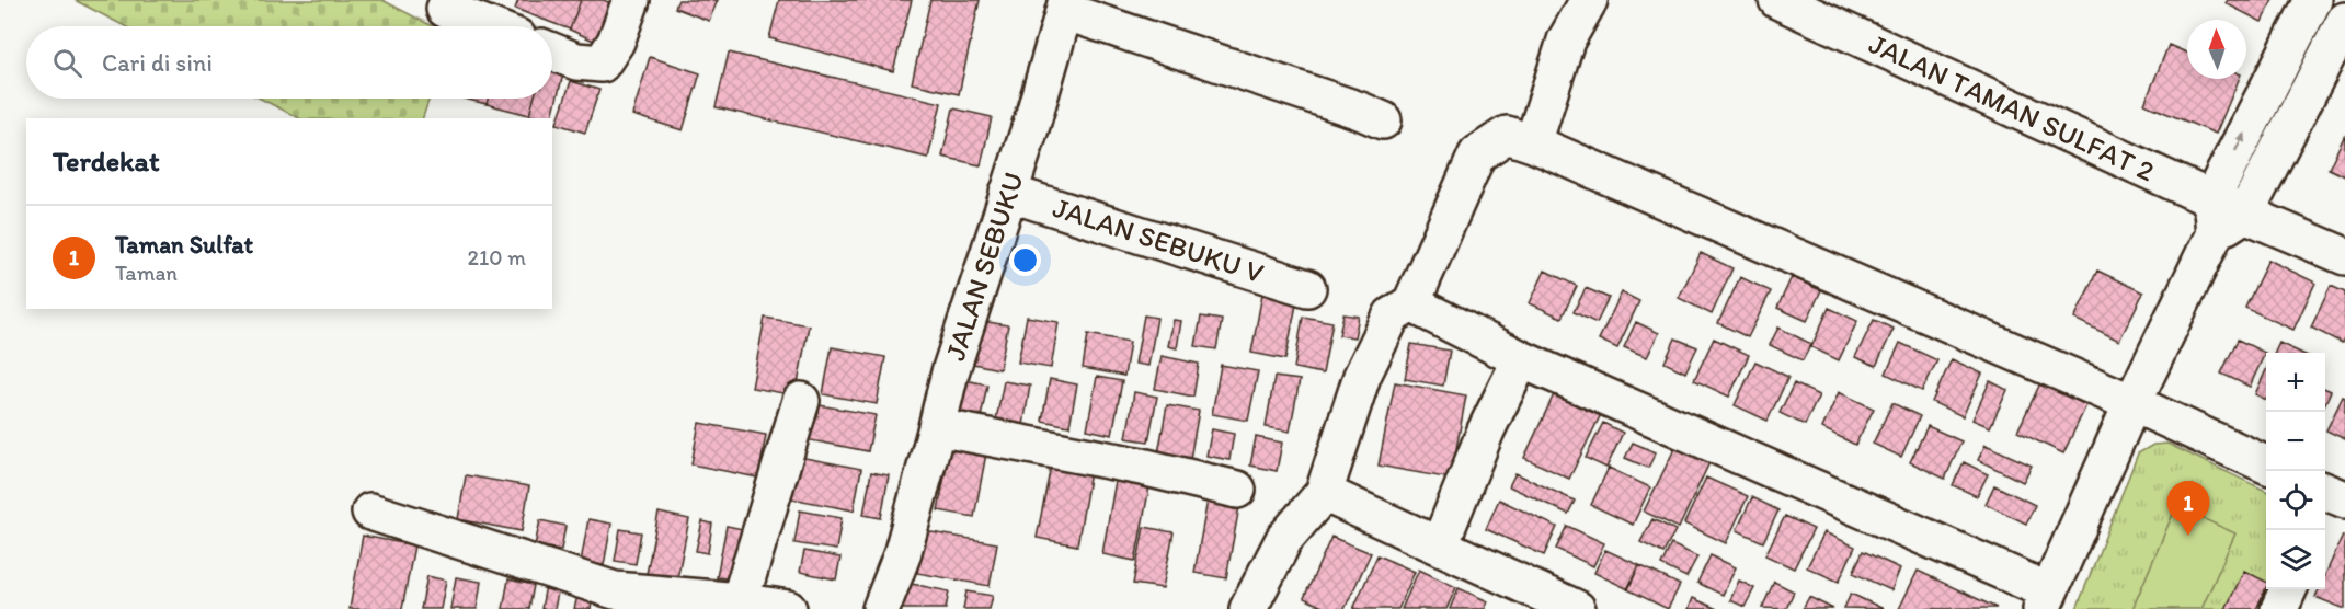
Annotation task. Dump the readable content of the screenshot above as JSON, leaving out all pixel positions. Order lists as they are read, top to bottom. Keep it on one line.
{"streets":{"street":["JALAN TAMAN SULFAT 2","JALAN SEBUKU V","JALAN SEBUKU"]},"crossings":[["JALAN SEBUKU V","JALAN SEBUKU"]],"north":"top","page":{"search":"Cari di sini","heading":"Terdekat","list":[{"mark":"1","name":"Taman Sulfat","note":"Taman","value":"210 m"}],"map_buttons":["+","−"],"pins":"1"}}
